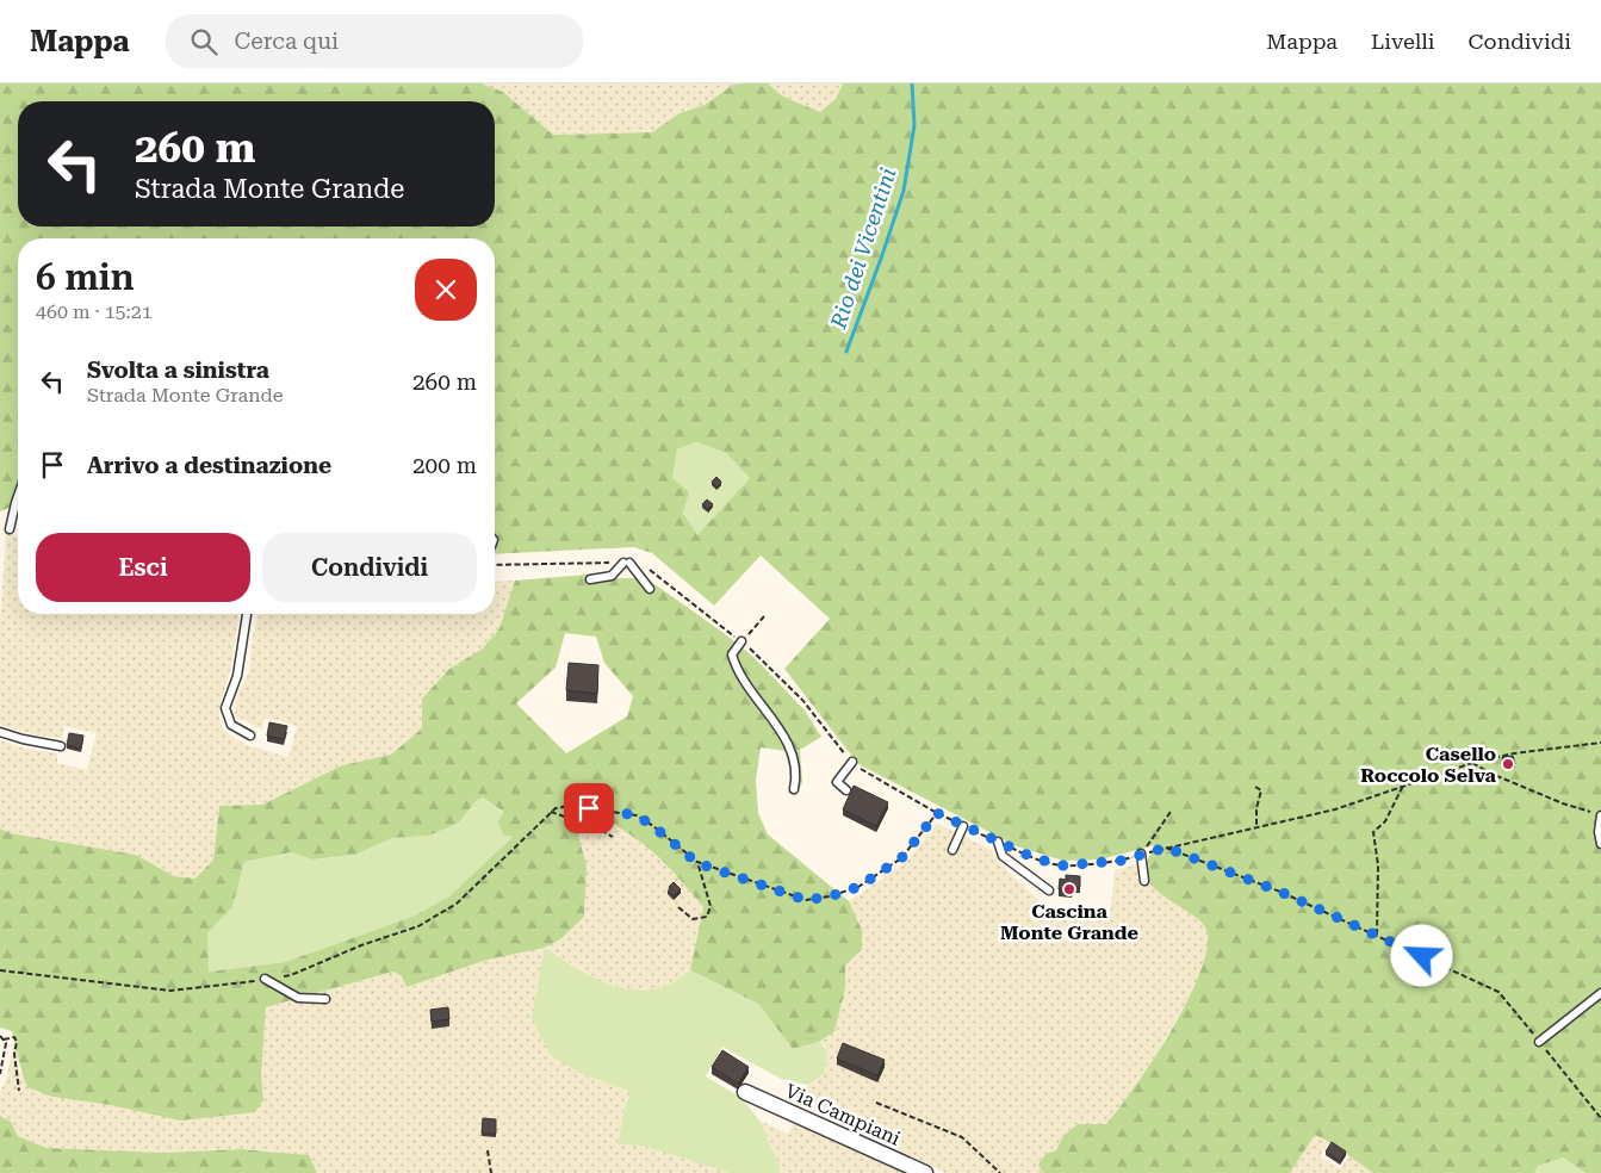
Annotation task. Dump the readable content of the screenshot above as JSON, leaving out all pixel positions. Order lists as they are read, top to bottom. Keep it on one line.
{"streets":{"street":["Via Campiani"]},"water":["Rio dei Vicentini"],"places":["Casello Roccolo Selva","Cascina Monte Grande"],"page":{"header":"Mappa","search":"Cerca qui","nav":["Mappa","Livelli","Condividi"],"turn":["260 m","Strada Monte Grande"],"heading":["6 min","460 m · 15:21"],"list":[{"name":"Svolta a sinistra","note":"Strada Monte Grande","value":"260 m"},{"name":"Arrivo a destinazione","value":"200 m"}],"buttons":["Esci","Condividi"]}}
